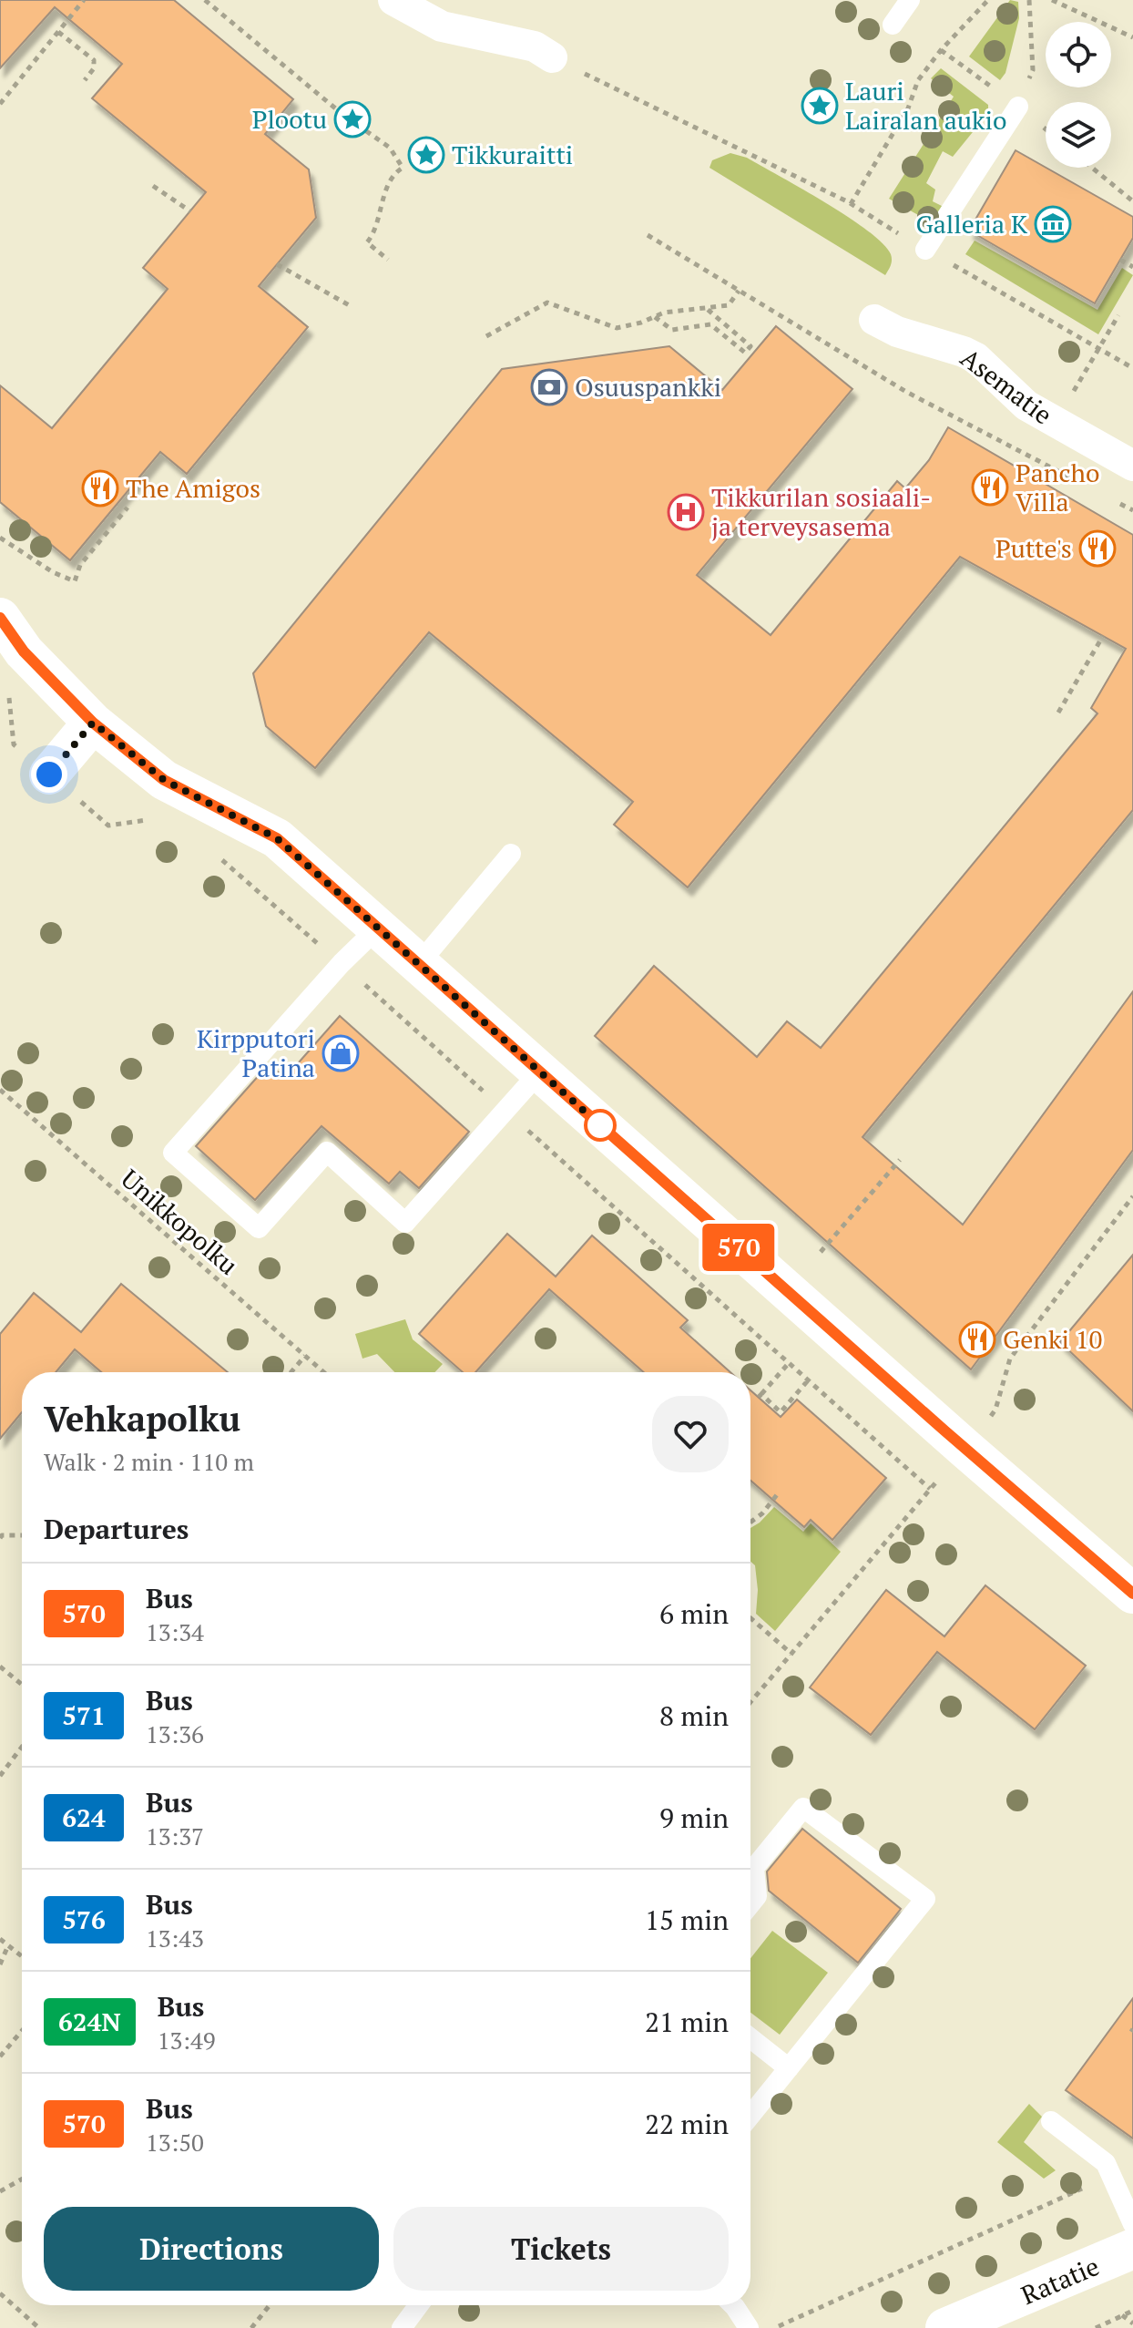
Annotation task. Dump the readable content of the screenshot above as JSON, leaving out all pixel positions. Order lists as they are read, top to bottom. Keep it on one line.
{"streets":{"street":["Asematie","Ratatie"],"path":["Unikkopolku"]},"places":{"place":["Lauri Lairalan aukio","Plootu","Tikkuraitti"],"museum":["Galleria K"],"bank":["Osuuspankki"],"restaurant":["Pancho Villa","The Amigos","Putte's","Genki 10"],"hospital":["Tikkurilan sosiaali- ja terveysasema"],"shop":["Kirpputori Patina"]},"lines":["bus line 570"],"page":{"on_map":"570","heading":[["Vehkapolku","Walk · 2 min · 110 m"],"Departures"],"list":[{"mark":"570","name":"Bus","note":"13:34","value":"6 min"},{"mark":"571","name":"Bus","note":"13:36","value":"8 min"},{"mark":"624","name":"Bus","note":"13:37","value":"9 min"},{"mark":"576","name":"Bus","note":"13:43","value":"15 min"},{"mark":"624N","name":"Bus","note":"13:49","value":"21 min"},{"mark":"570","name":"Bus","note":"13:50","value":"22 min"}],"buttons":["Directions","Tickets"]}}
